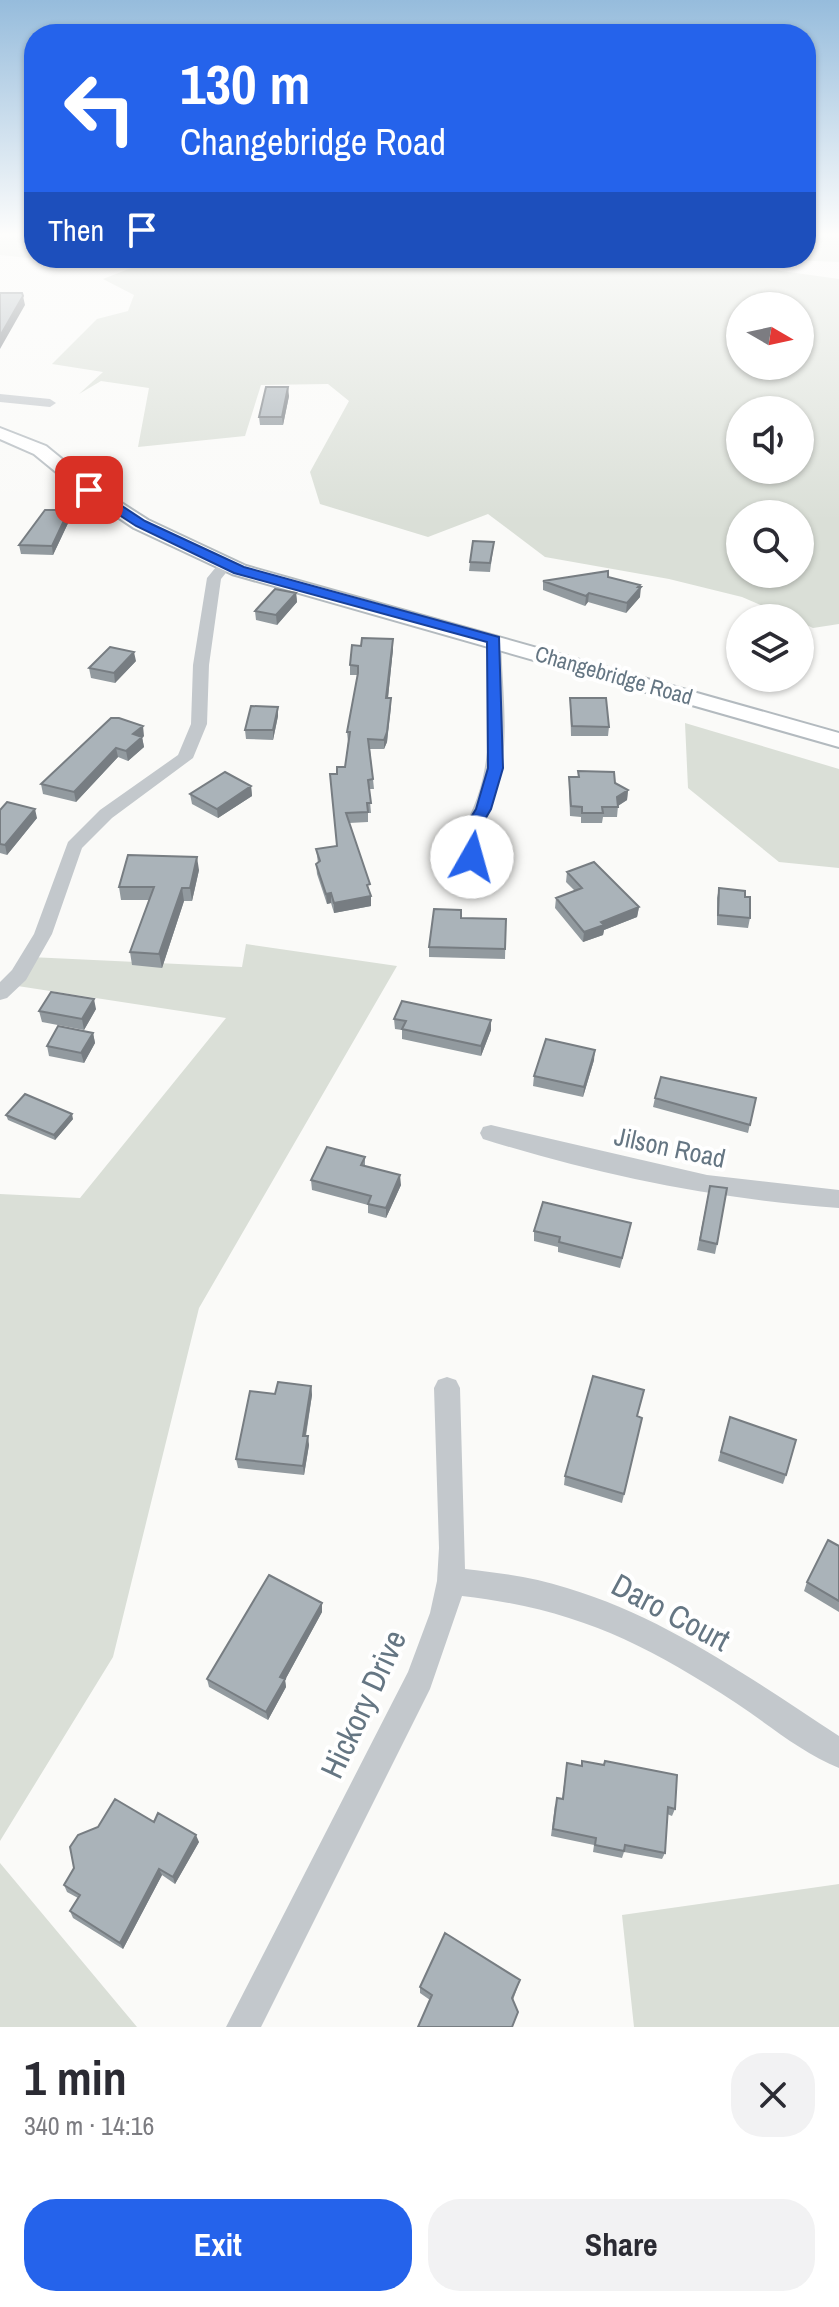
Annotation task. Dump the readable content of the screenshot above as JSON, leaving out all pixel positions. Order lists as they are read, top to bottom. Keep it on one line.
{"streets":{"main road":["Changebridge Road"],"street":["Jilson Road","Daro Court","Hickory Drive"]},"crossings":[["Daro Court","Hickory Drive"]],"north":"right","page":{"turn":["130 m","Changebridge Road"],"then":"Then","heading":["1 min","340 m · 14:16"],"buttons":["Exit","Share"]}}
